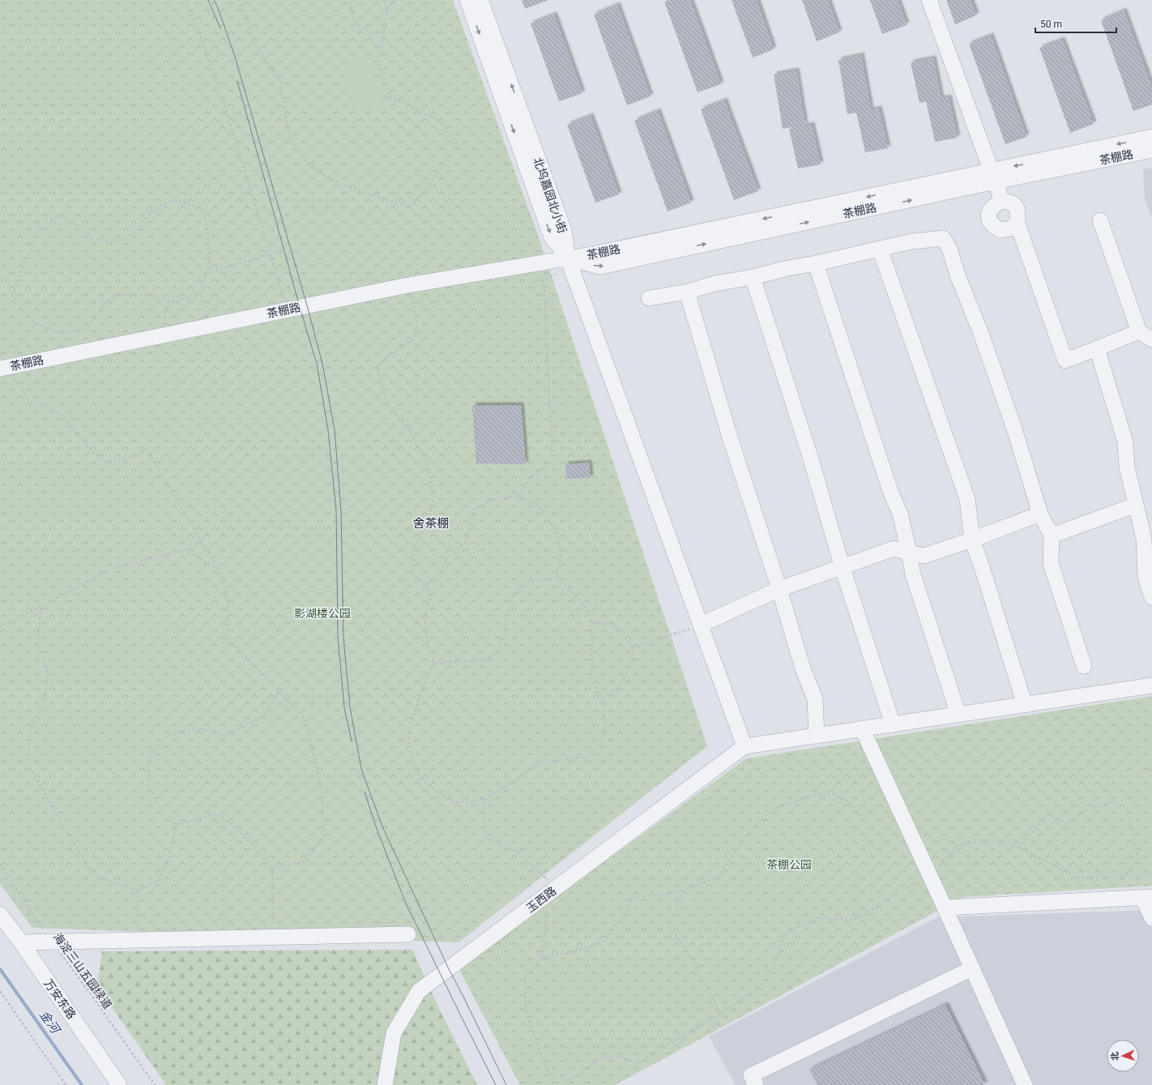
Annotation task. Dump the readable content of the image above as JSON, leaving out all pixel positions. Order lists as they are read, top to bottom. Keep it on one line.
{"streets":{"street":["茶棚路","北坞嘉园北小街","玉西路","万安东路"],"path":["海淀三山五园绿道"]},"crossings":[["茶棚路","北坞嘉园北小街"]],"districts":["舍茶棚"],"water":["金河"],"parks":["影湖楼公园","茶棚公园"],"scale_bar":"50 m","north":"left"}
